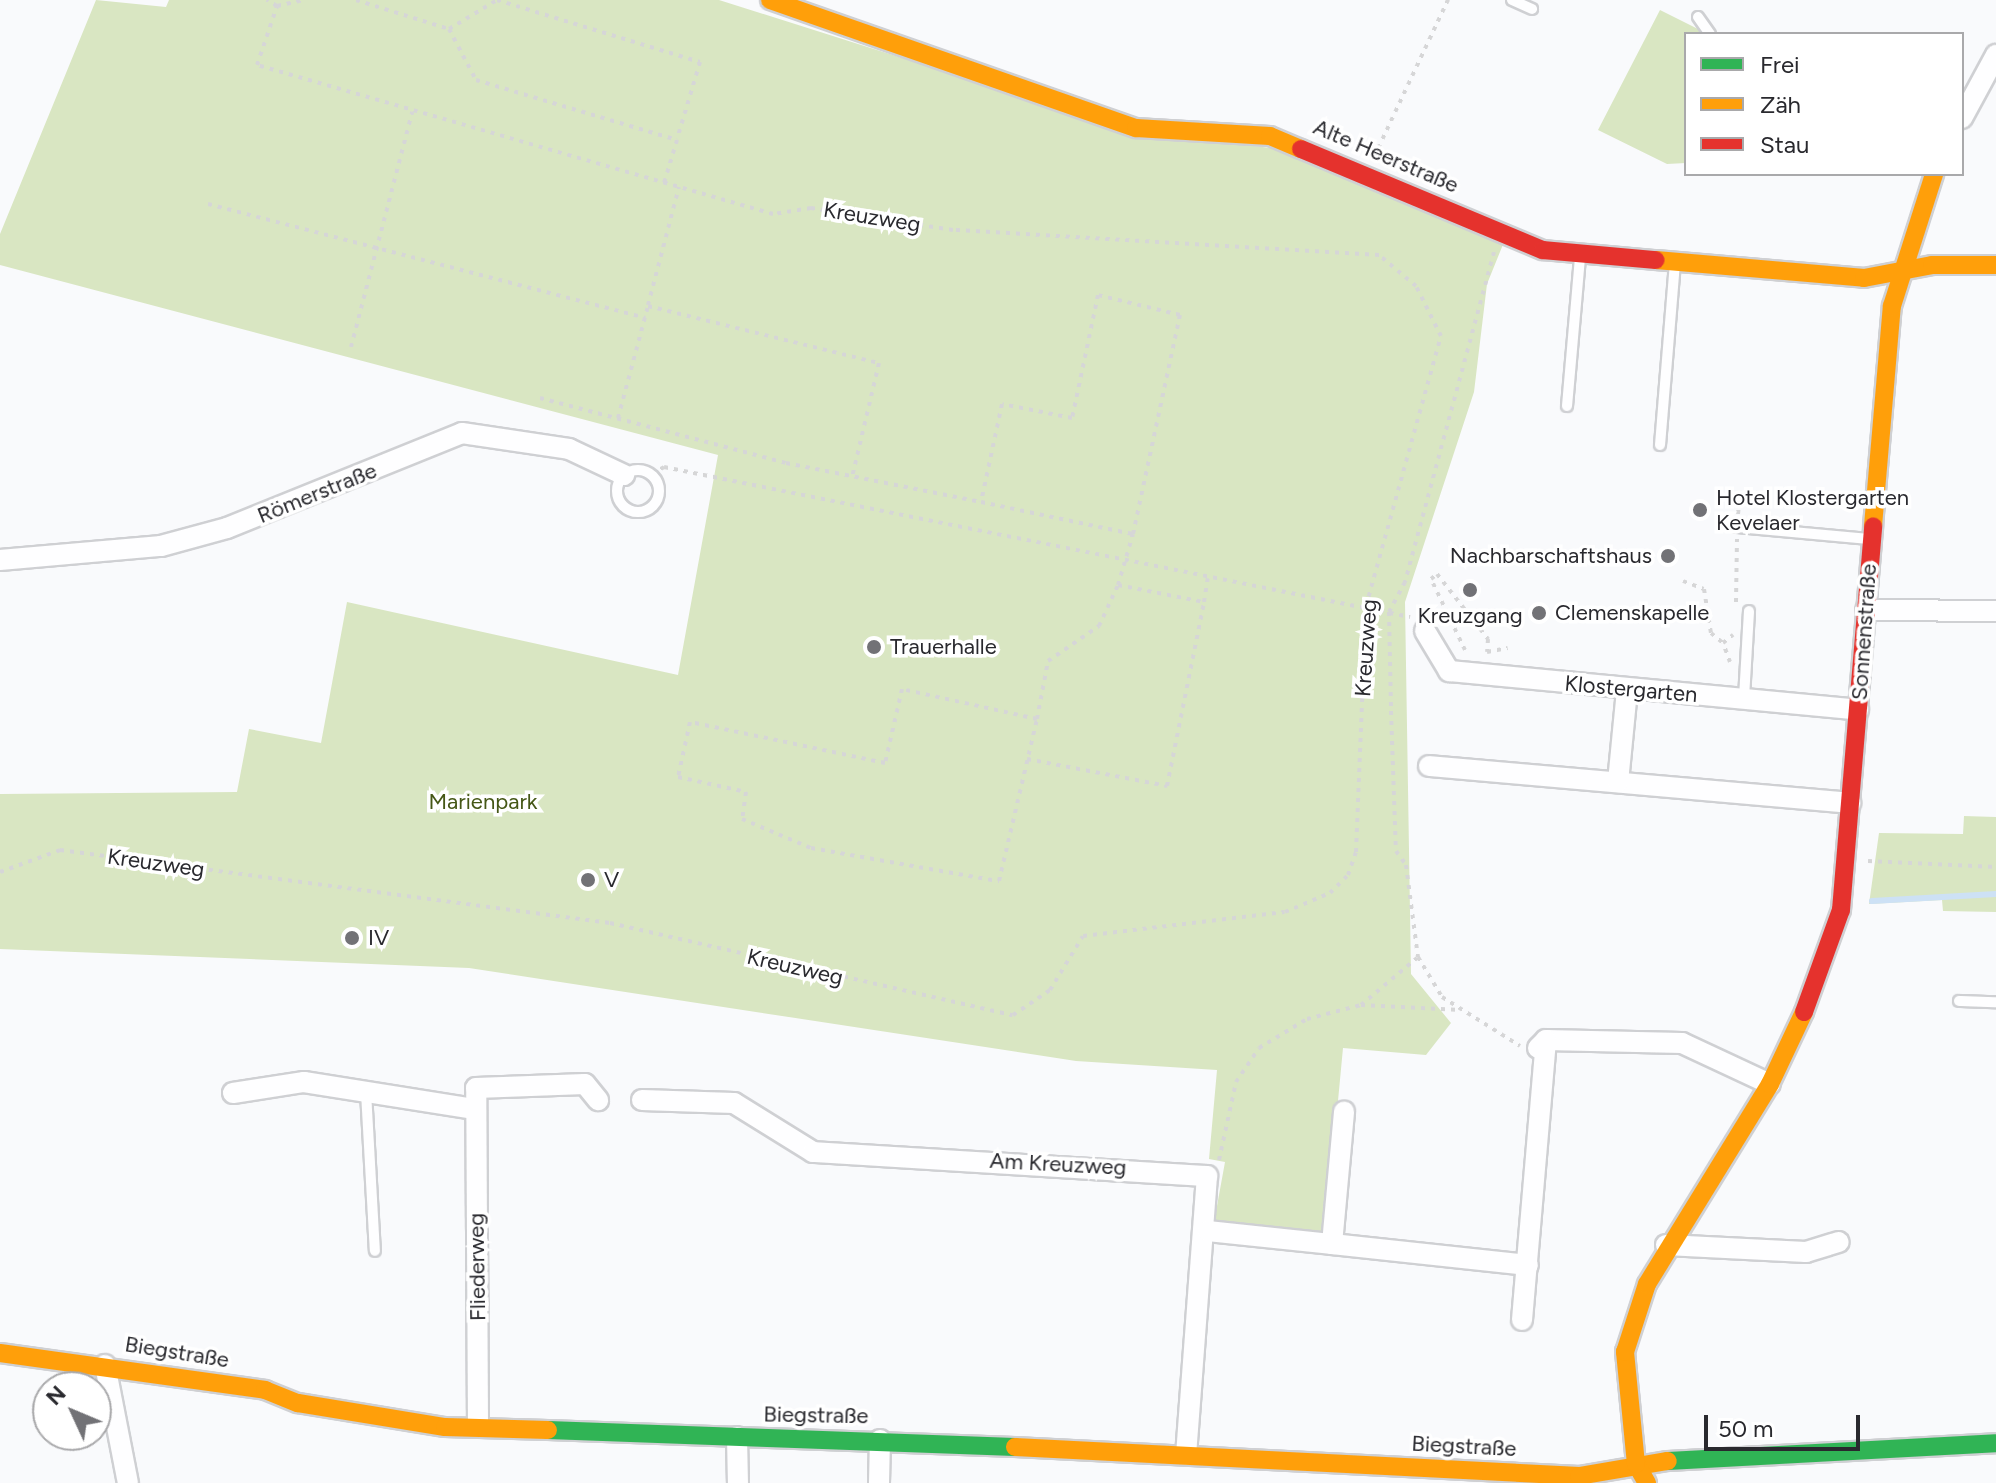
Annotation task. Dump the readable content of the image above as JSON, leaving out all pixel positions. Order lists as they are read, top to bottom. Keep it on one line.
{"streets":{"street":["Alte Heerstraße","Römerstraße","Sonnenstraße","Klostergarten","Am Kreuzweg","Fliederweg","Biegstraße"],"path":["Kreuzweg"]},"crossings":[["Alte Heerstraße","Sonnenstraße"],["Sonnenstraße","Klostergarten"],["Sonnenstraße","Biegstraße"],["Fliederweg","Biegstraße"]],"parks":["Marienpark"],"places":["Hotel Klostergarten Kevelaer","Nachbarschaftshaus","Kreuzgang","Clemenskapelle","Trauerhalle","V","IV"],"legend":["Frei","Zäh","Stau"],"scale_bar":"50 m","north":"top left"}
